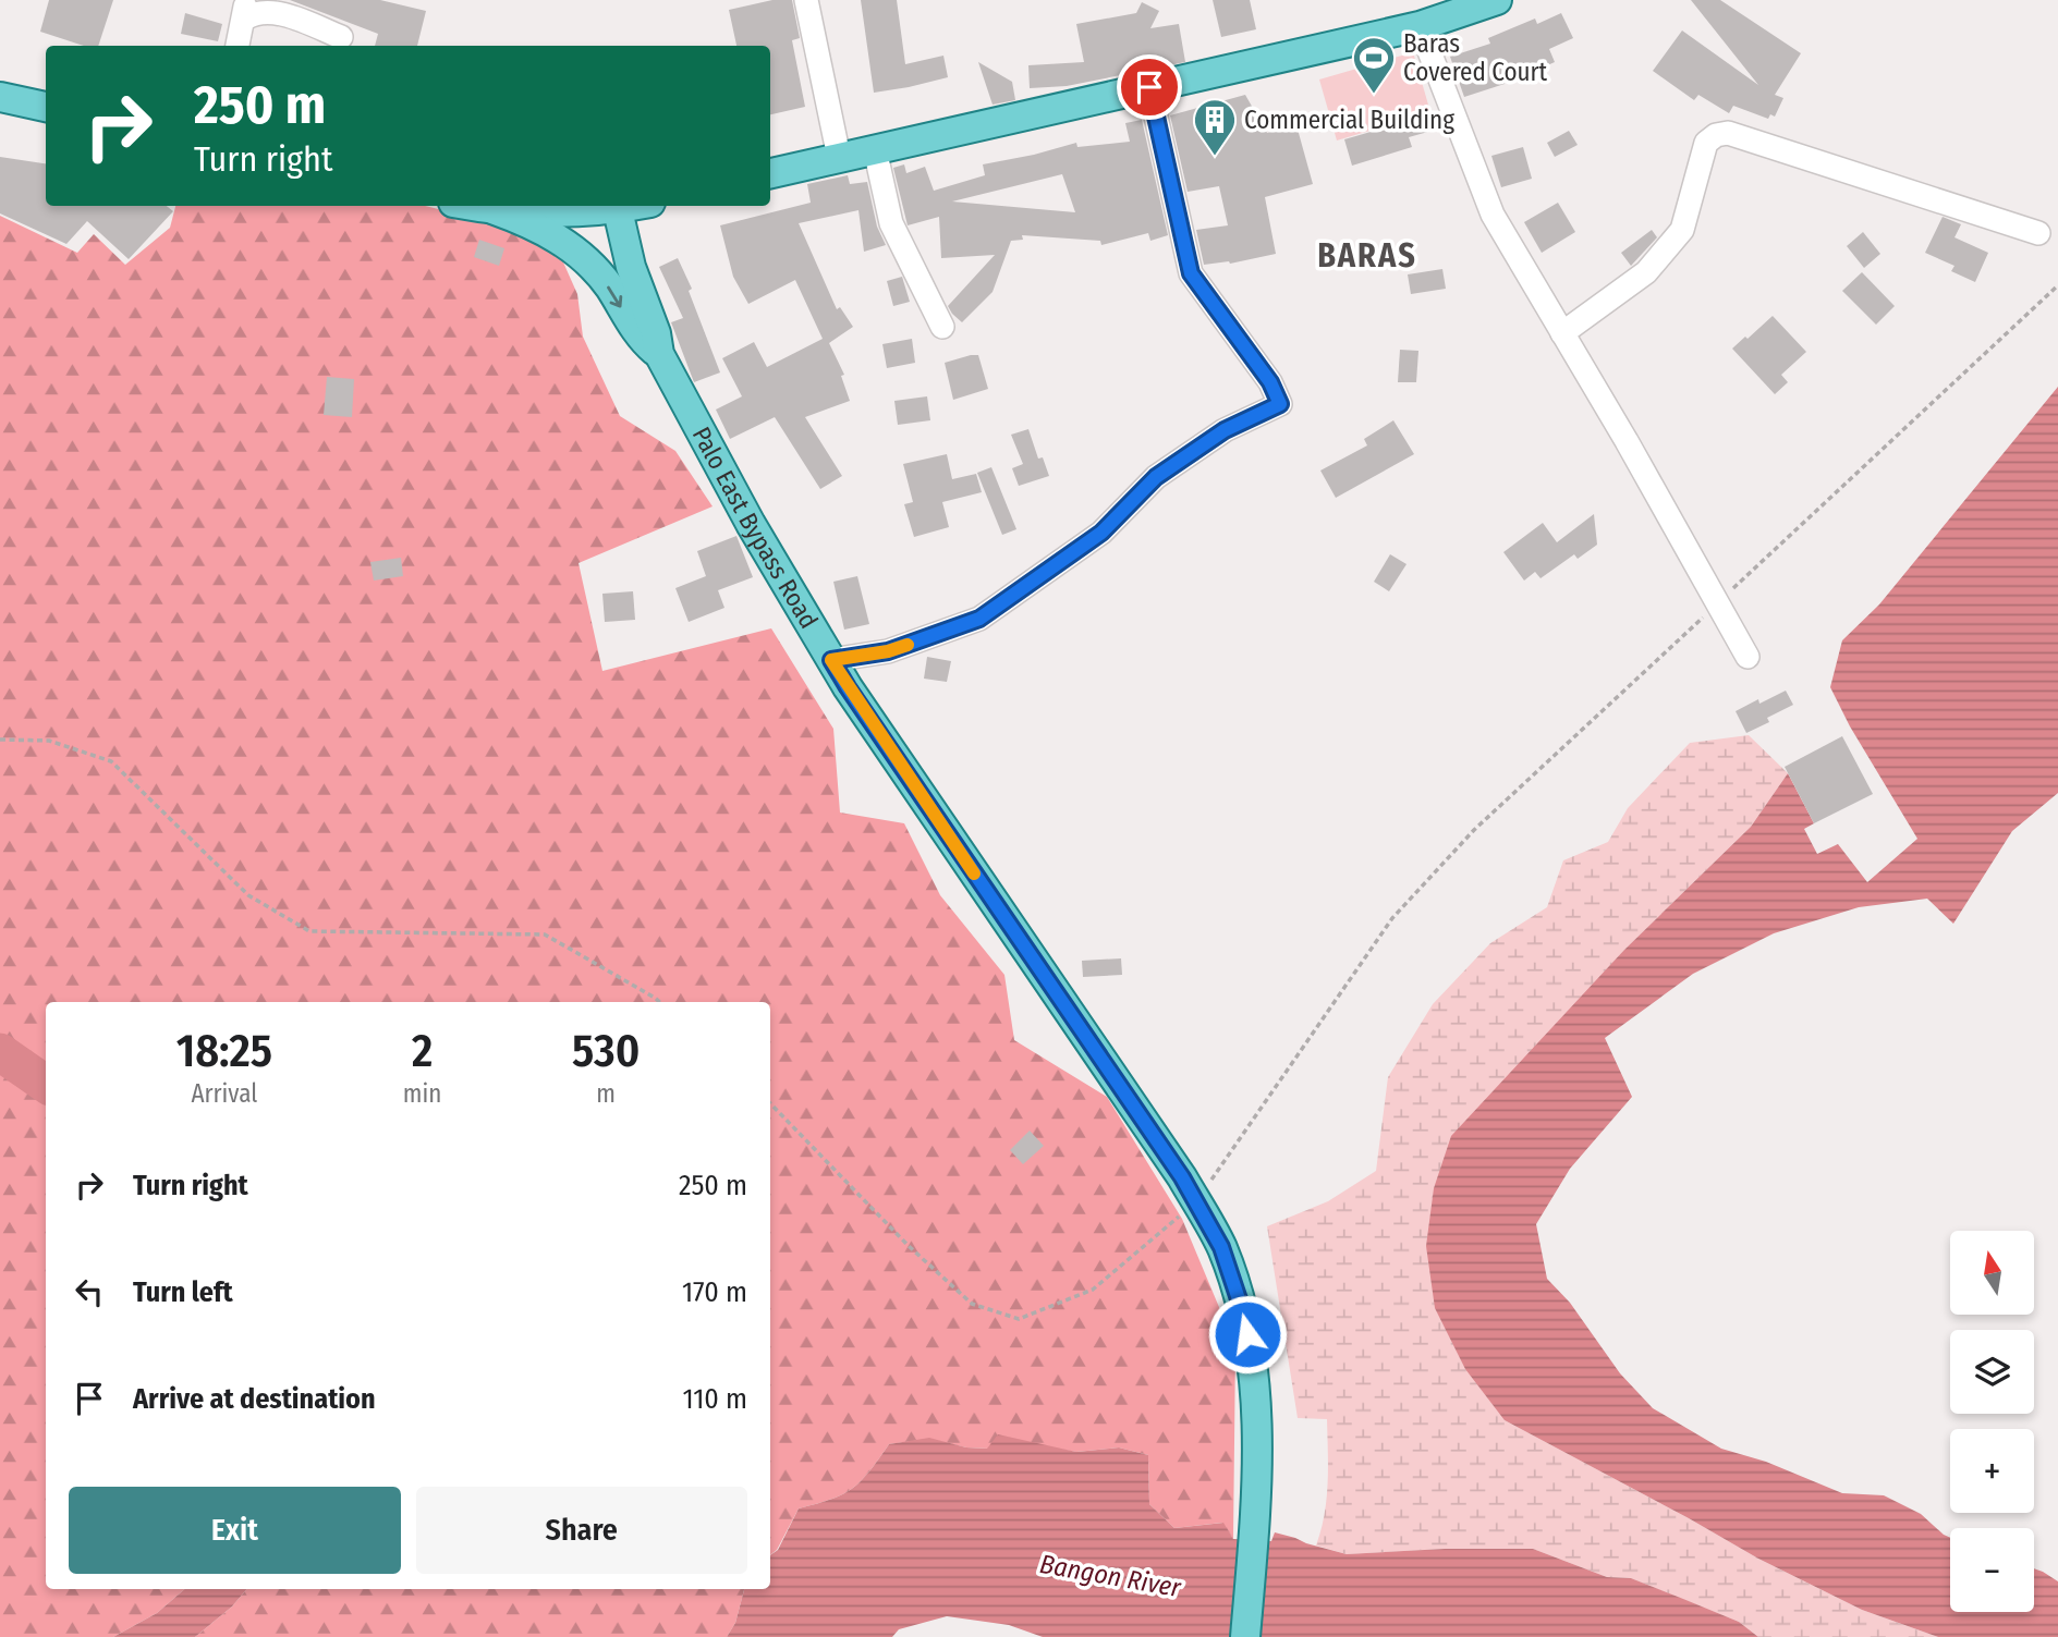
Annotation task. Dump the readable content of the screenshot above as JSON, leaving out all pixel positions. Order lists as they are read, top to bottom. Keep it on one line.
{"streets":{"main road":["Palo East Bypass Road"]},"districts":["BARAS"],"water":["Bangon River"],"places":{"sports":["Baras Covered Court"],"building":["Commercial Building"]},"north":"top","page":{"turn":["250 m","Turn right"],"eta":["18:25","Arrival","2","min","530","m"],"list":[{"name":"Turn right","value":"250 m"},{"name":"Turn left","value":"170 m"},{"name":"Arrive at destination","value":"110 m"}],"map_buttons":["+","−"],"buttons":["Exit","Share"]}}
